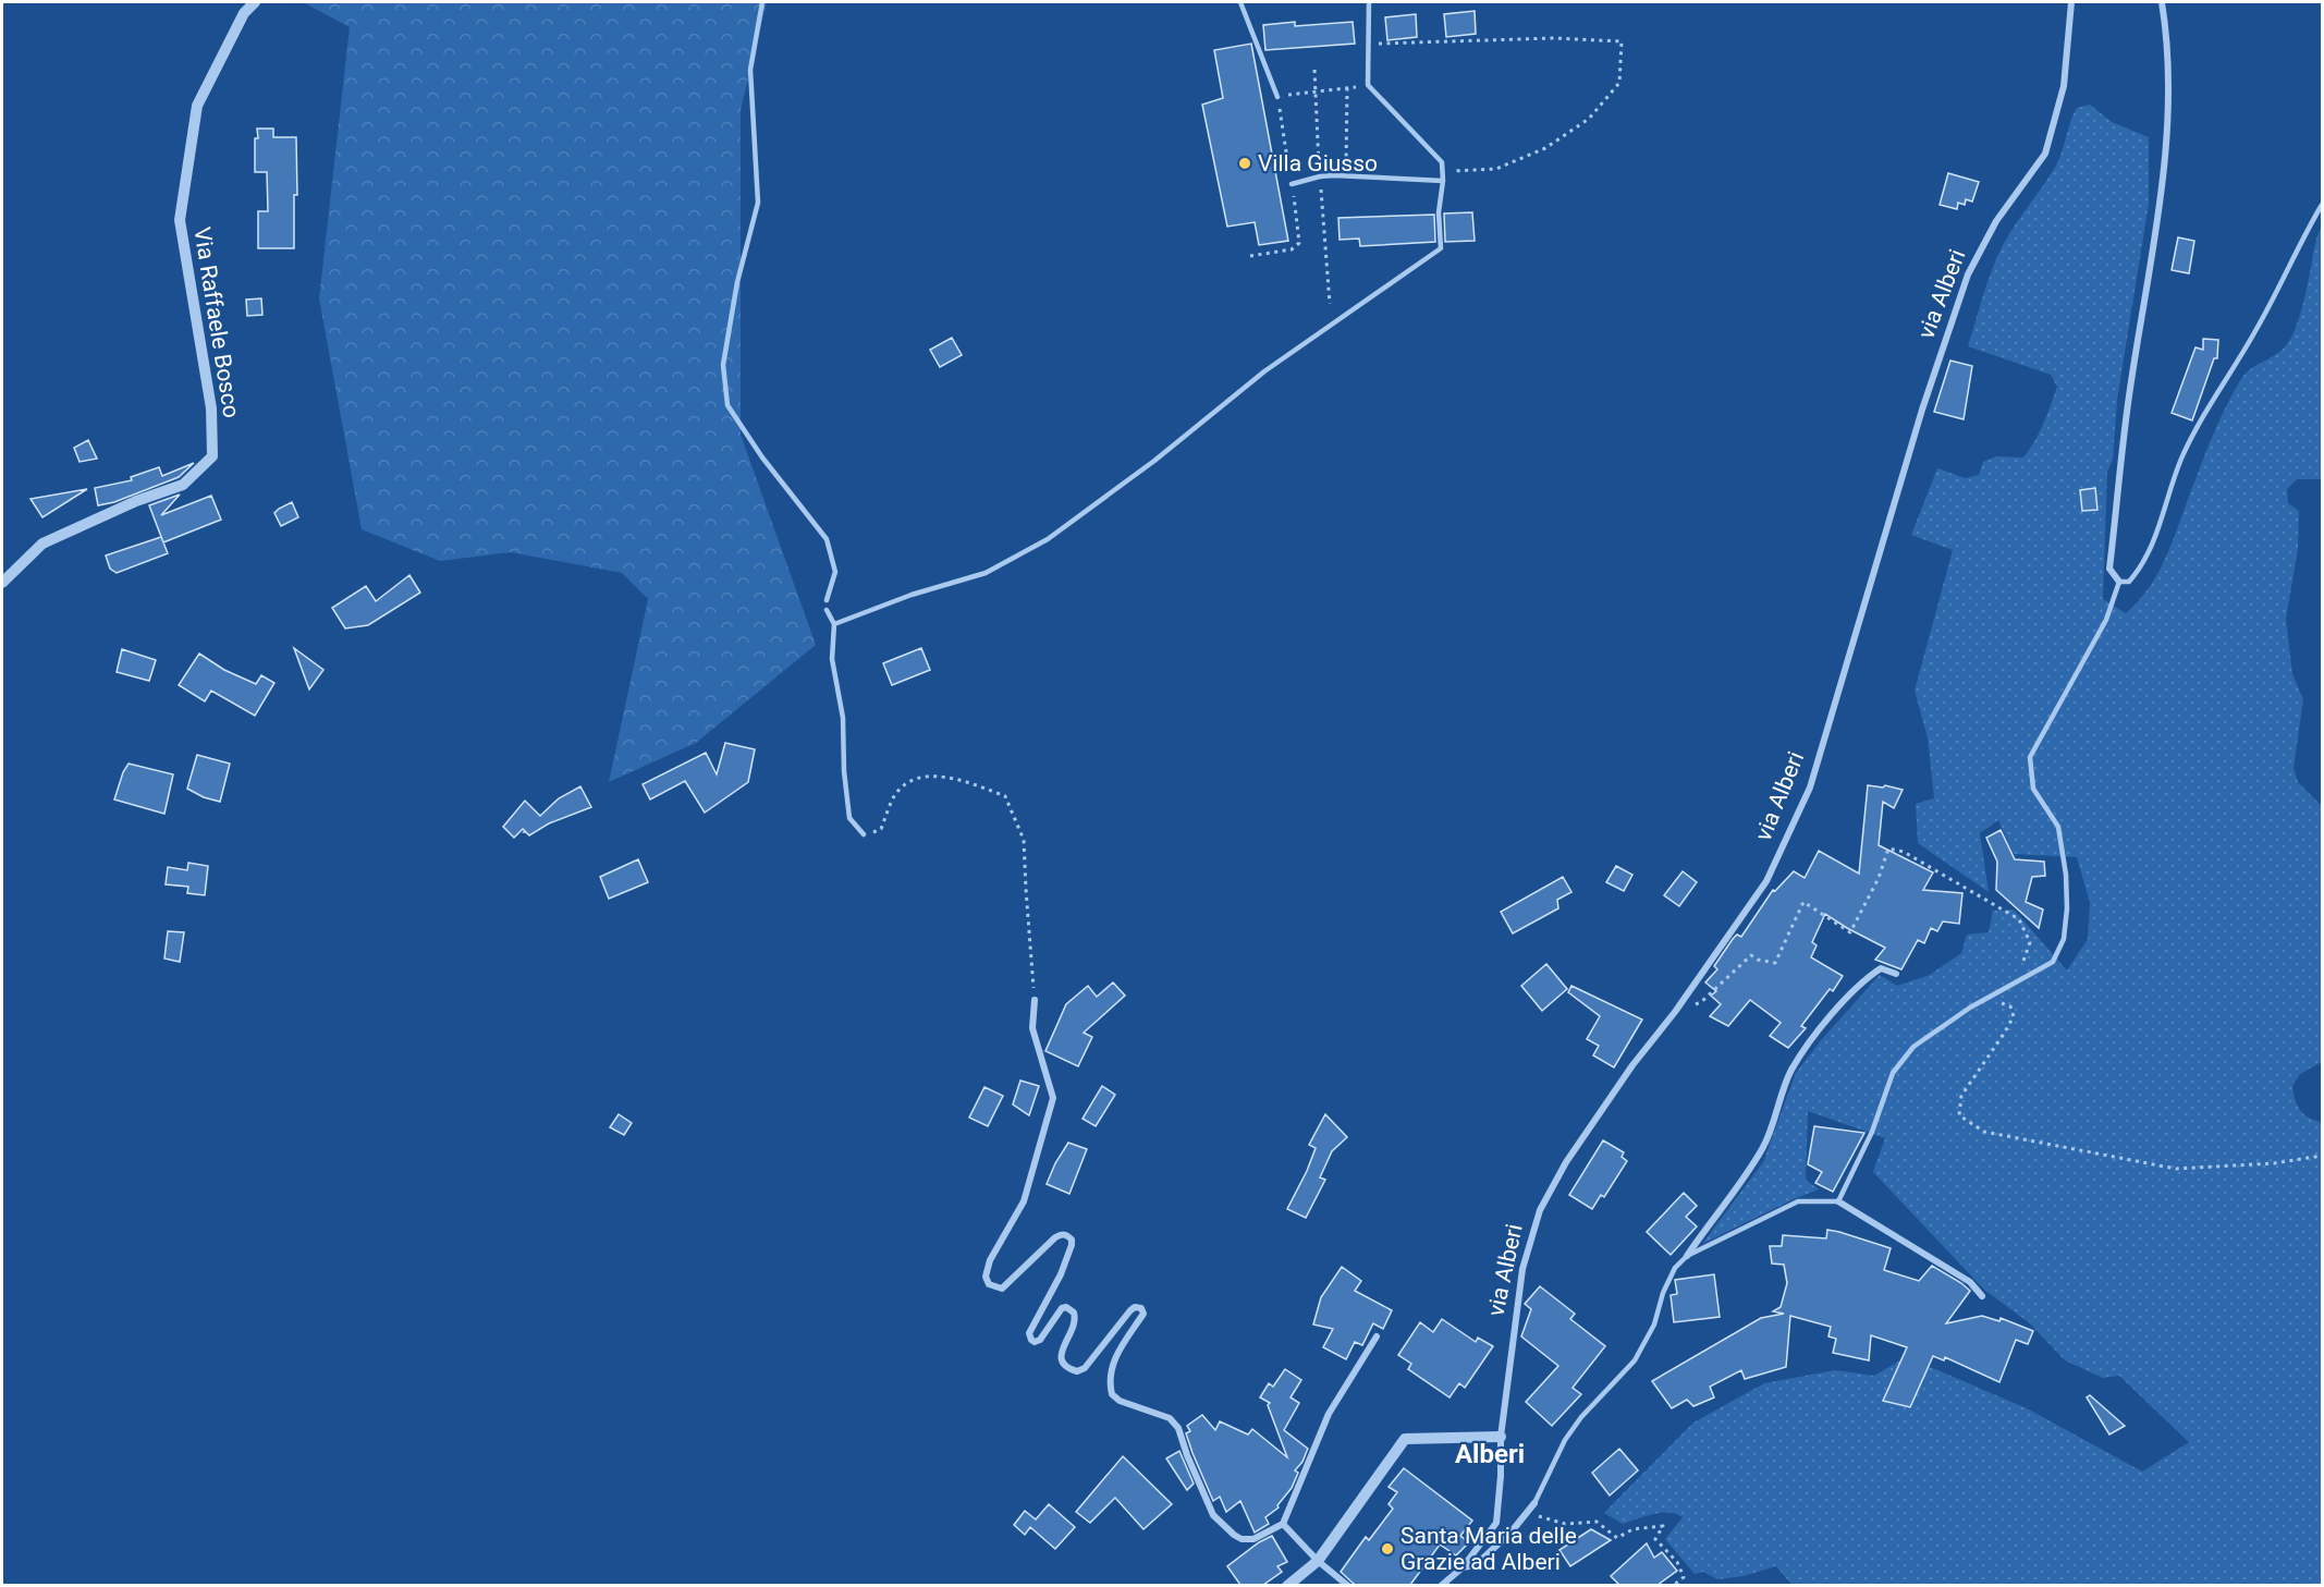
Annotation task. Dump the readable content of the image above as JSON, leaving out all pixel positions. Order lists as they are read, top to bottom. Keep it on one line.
{"streets":{"street":["via Alberi","Via Raffaele Bosco"]},"districts":["Alberi"],"places":["Villa Giusso","Santa Maria delle Grazie ad Alberi"]}
